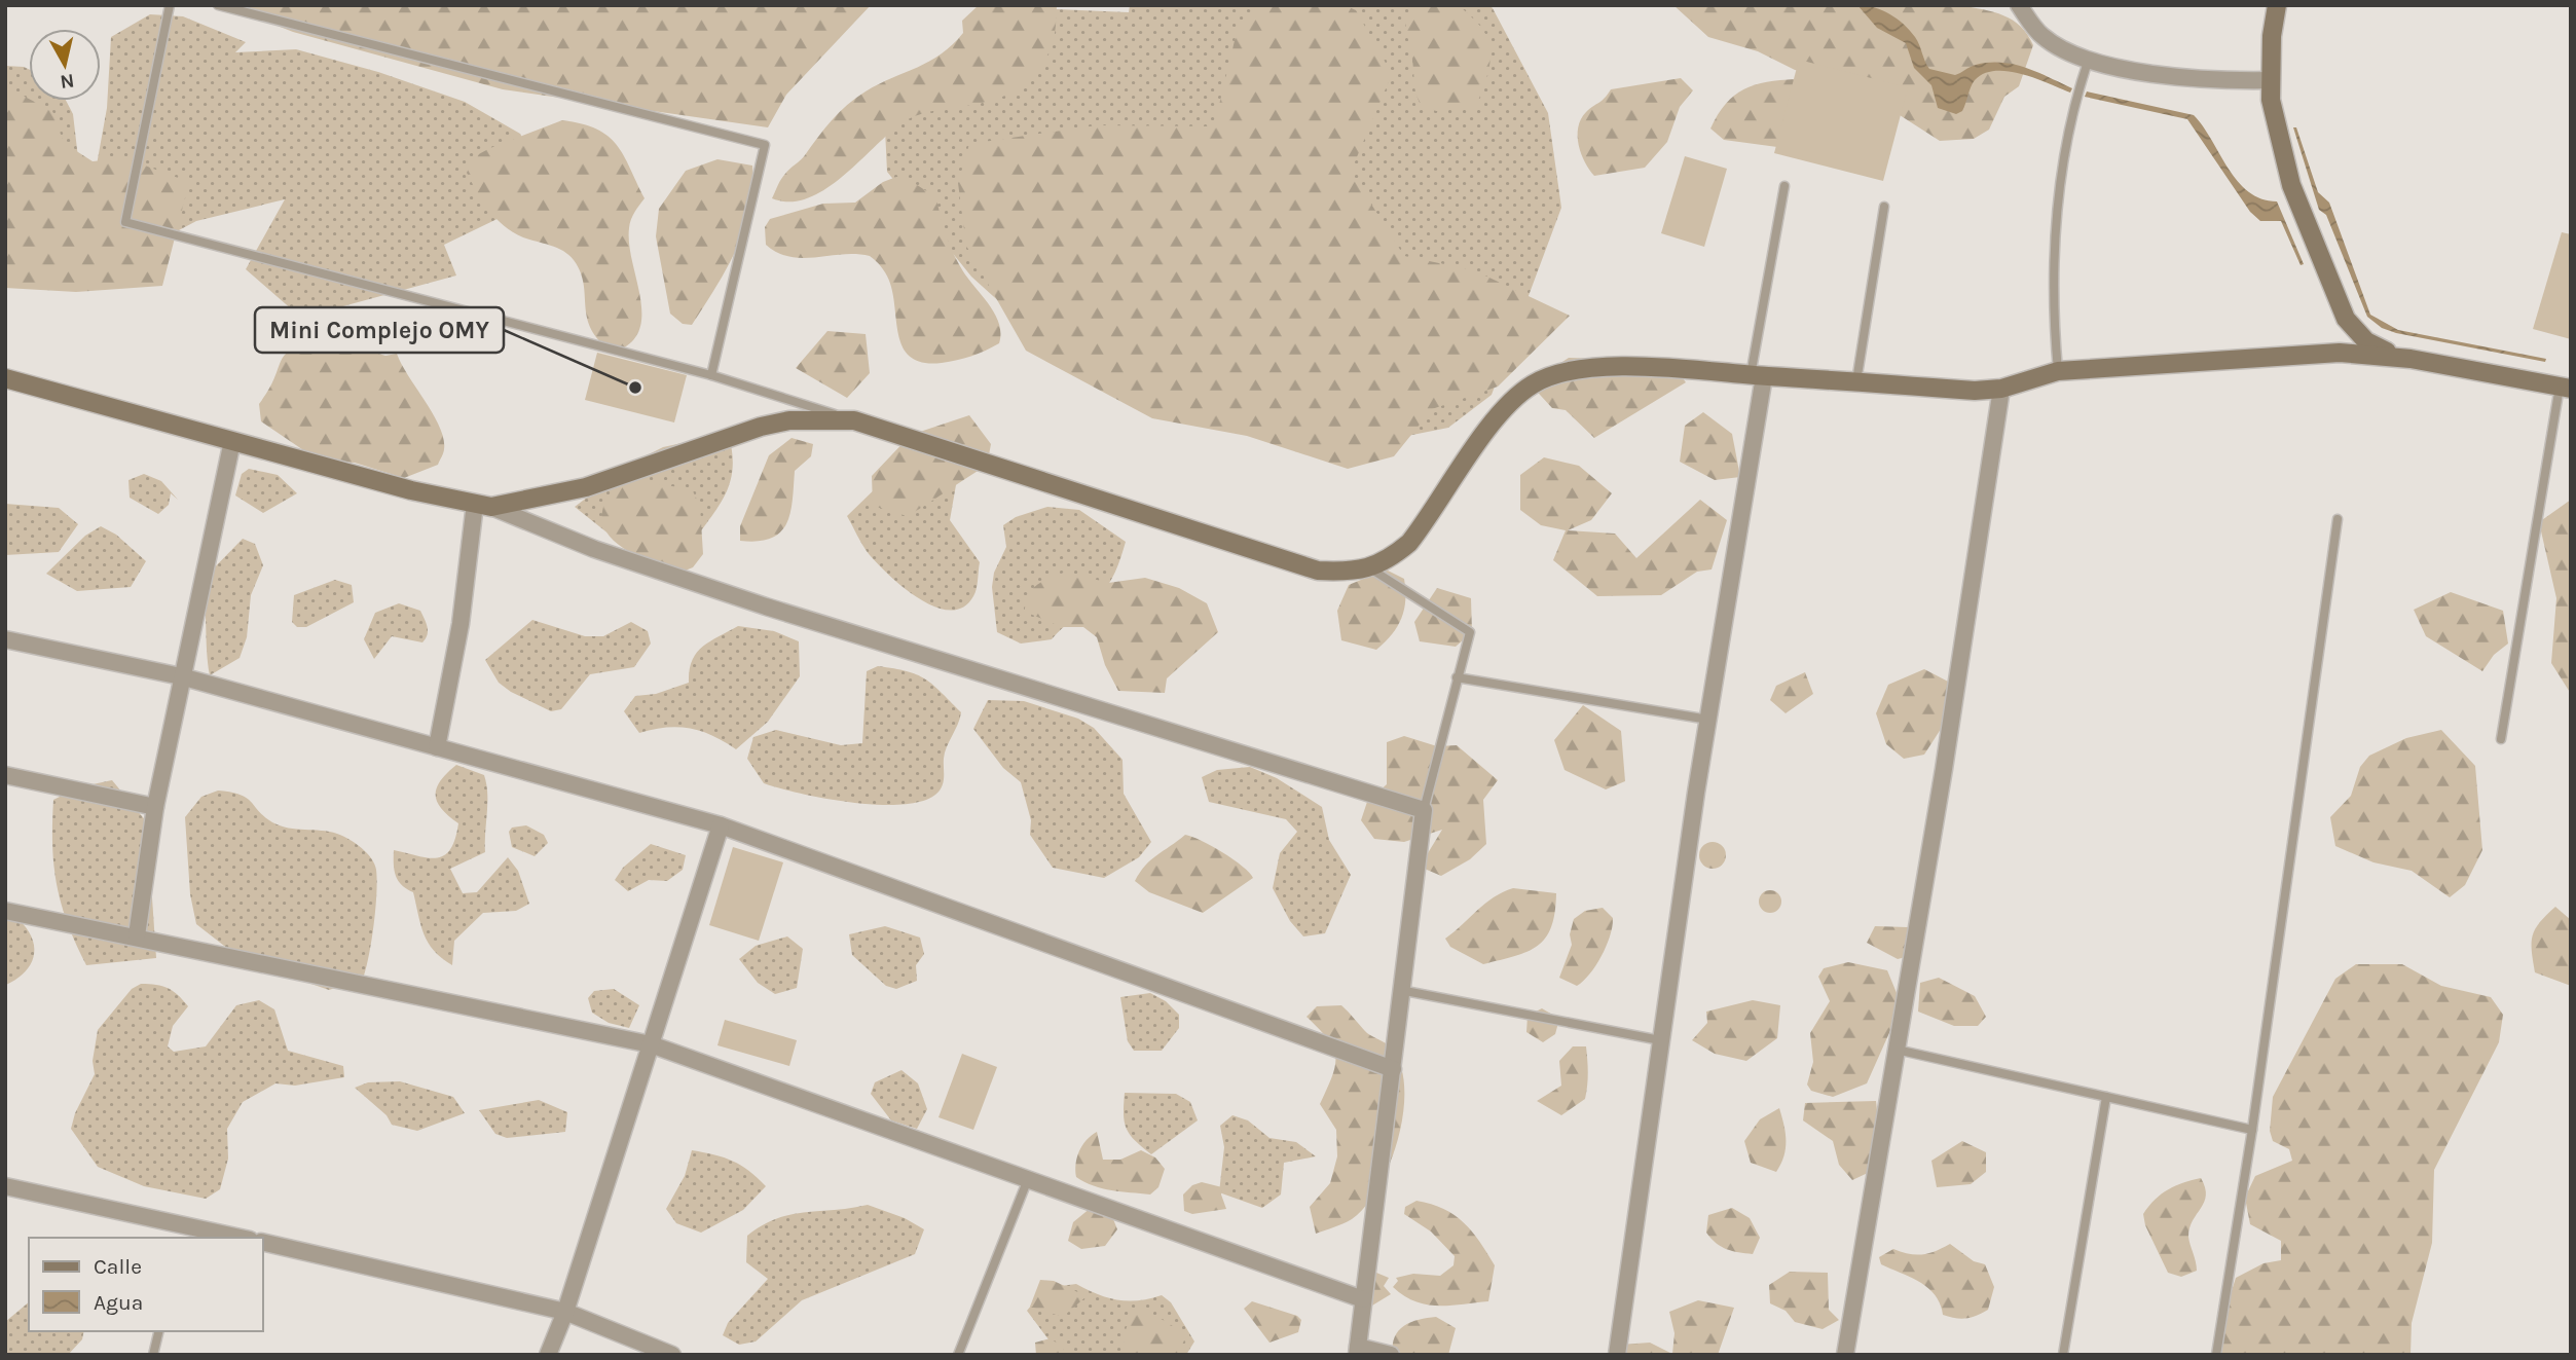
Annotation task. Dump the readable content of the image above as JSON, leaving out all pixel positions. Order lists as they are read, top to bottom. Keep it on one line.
{"places":["Mini Complejo OMY"],"legend":["Calle","Agua"],"north":"bottom"}
